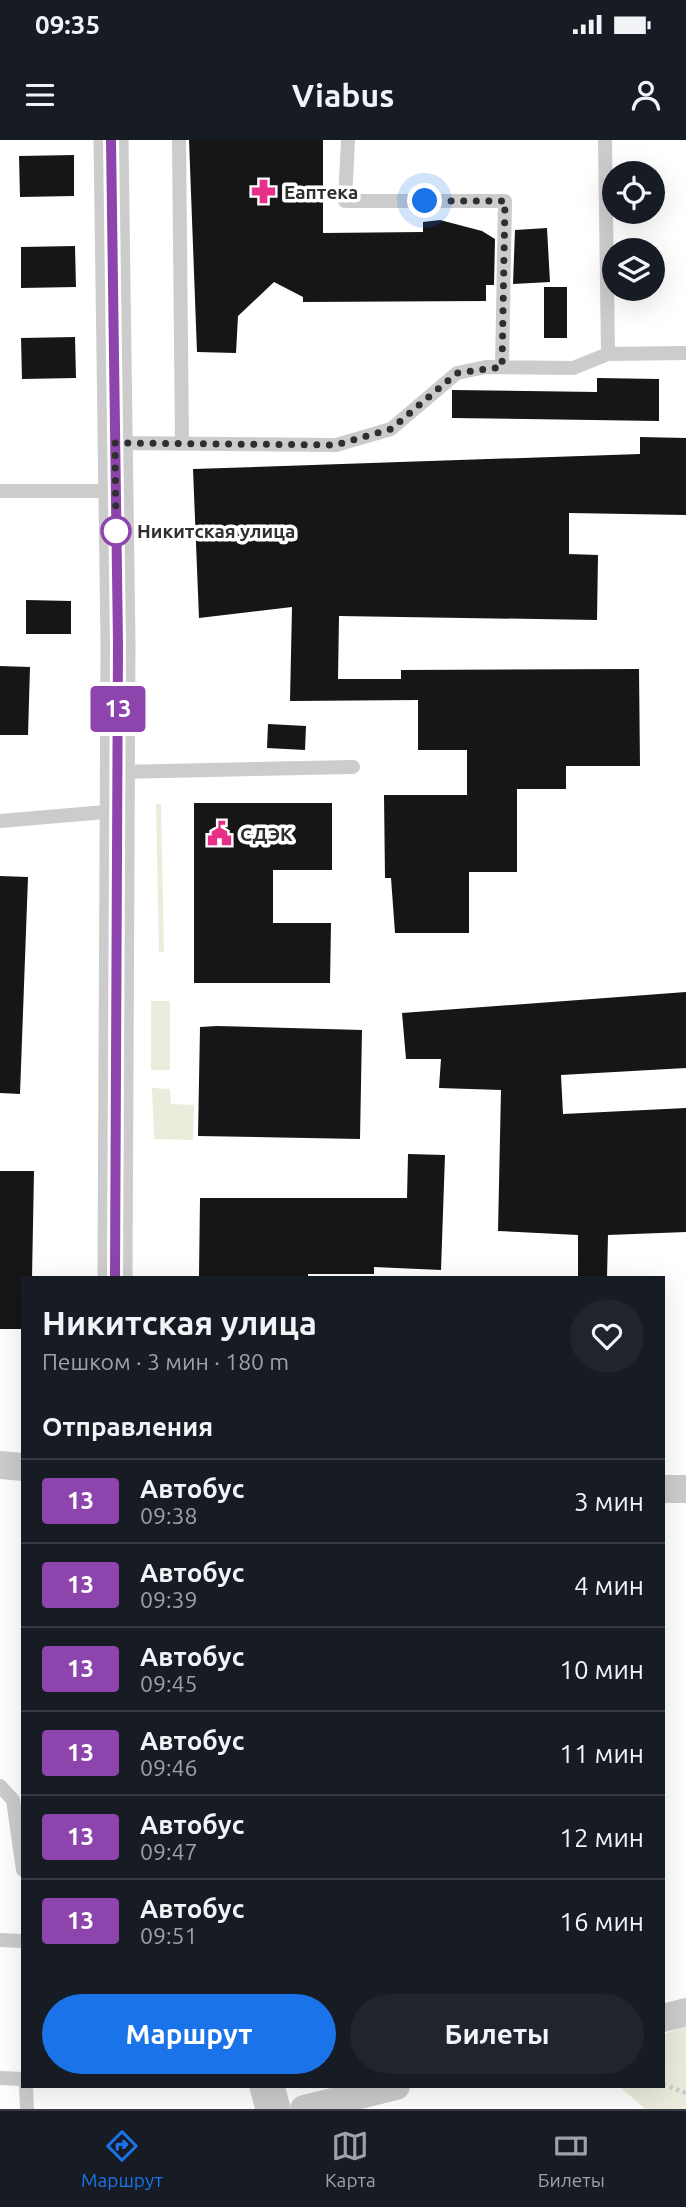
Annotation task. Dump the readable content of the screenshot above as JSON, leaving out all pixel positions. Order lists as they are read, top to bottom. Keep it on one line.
{"places":{"pharmacy":["Еаптека"],"other":["Никитская улица"],"public building":["СДЭК"]},"lines":["bus line 13"],"page":{"status":"09:35","header":"Viabus","on_map":"13","heading":[["Никитская улица","Пешком · 3 мин · 180 m"],"Отправления"],"list":[{"mark":"13","name":"Автобус","note":"09:38","value":"3 мин"},{"mark":"13","name":"Автобус","note":"09:39","value":"4 мин"},{"mark":"13","name":"Автобус","note":"09:45","value":"10 мин"},{"mark":"13","name":"Автобус","note":"09:46","value":"11 мин"},{"mark":"13","name":"Автобус","note":"09:47","value":"12 мин"},{"mark":"13","name":"Автобус","note":"09:51","value":"16 мин"}],"buttons":["Маршрут","Билеты"],"tabs":["Маршрут","Карта","Билеты"]}}
